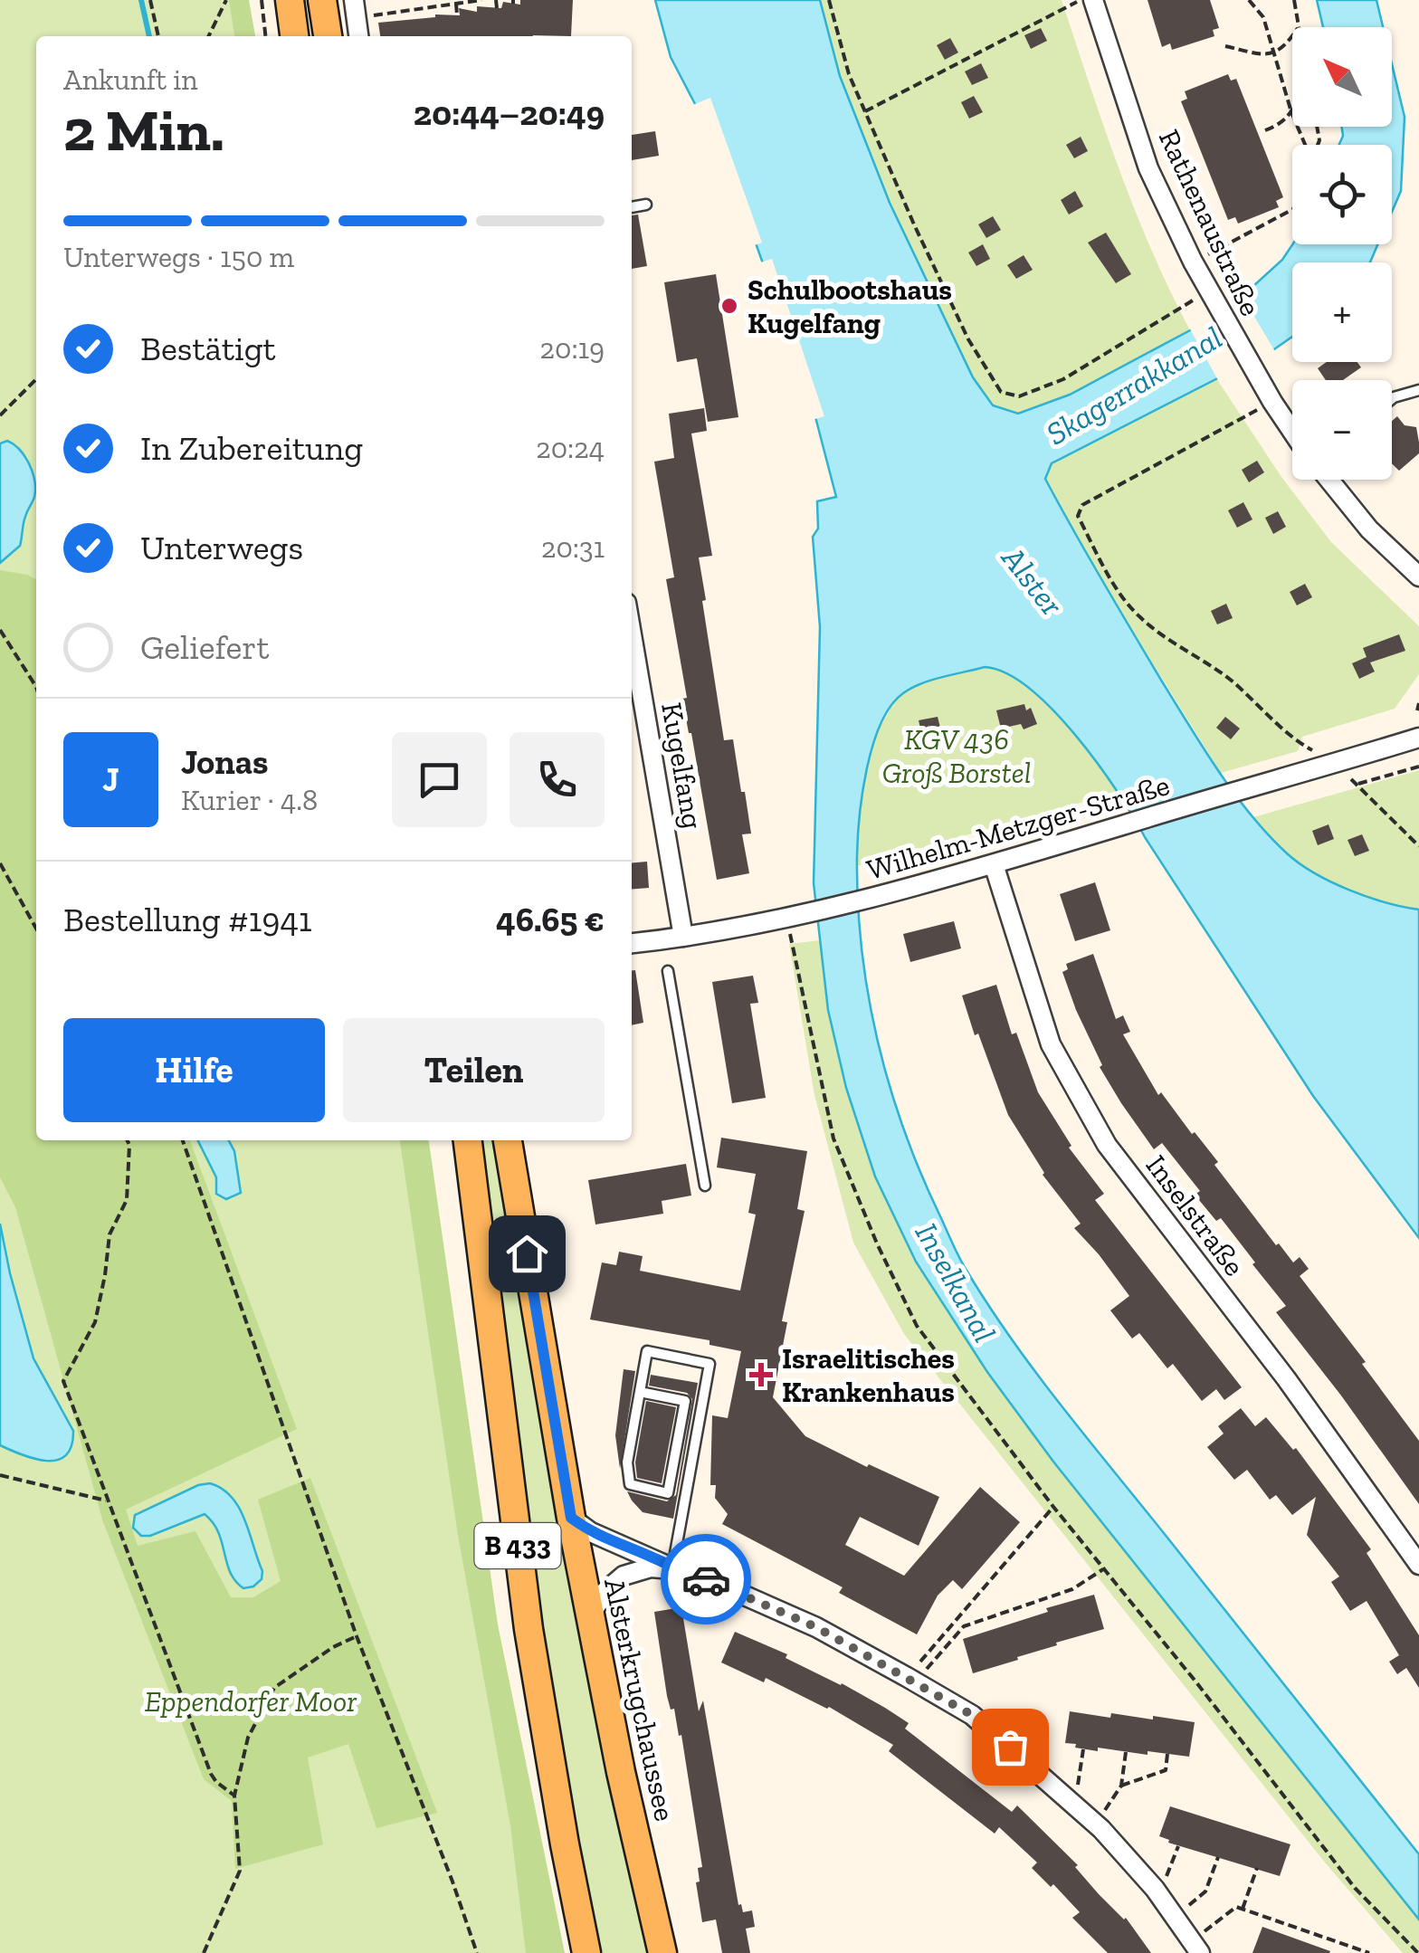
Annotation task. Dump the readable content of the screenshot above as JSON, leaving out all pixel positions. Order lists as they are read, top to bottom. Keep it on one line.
{"streets":{"main road":["B 433","Alsterkrugchaussee"],"street":["Rathenaustraße","Kugelfang","Wilhelm-Metzger-Straße","Inselstraße"]},"crossings":[["Kugelfang","Wilhelm-Metzger-Straße"],["Wilhelm-Metzger-Straße","Inselstraße"]],"water":["Skagerrakkanal","Alster","Inselkanal"],"parks":["KGV 436 Groß Borstel","Eppendorfer Moor"],"places":{"other":["Schulbootshaus Kugelfang"],"health":["Israelitisches Krankenhaus"]},"north":"top left","page":{"map_buttons":["+","−"],"heading":["2 Min.","Ankunft in","20:44–20:49"],"panel":["Jonas","Kurier · 4.8","Bestellung #1941","46.65 €"],"bar":"Unterwegs · 150 m","list":[["Bestätigt","20:19"],["In Zubereitung","20:24"],["Unterwegs","20:31"],"Geliefert"],"round":"J","buttons":["Hilfe","Teilen"]}}
